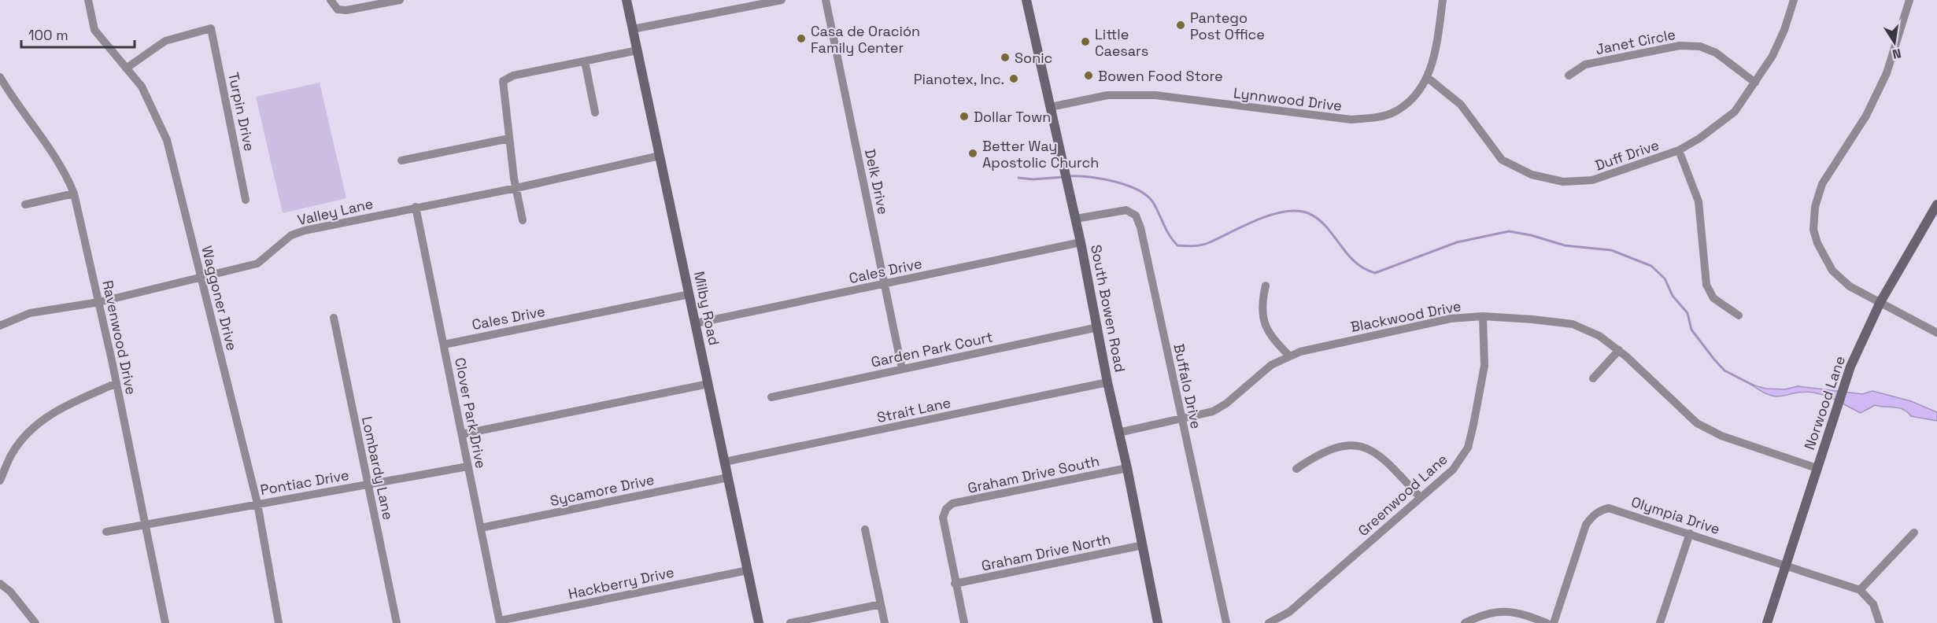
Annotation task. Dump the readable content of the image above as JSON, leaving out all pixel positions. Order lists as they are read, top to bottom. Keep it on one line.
{"streets":{"street":["Janet Circle","Lynnwood Drive","Turpin Drive","Duff Drive","Delk Drive","Valley Lane","Cales Drive","Waggoner Drive","Milby Road","South Bowen Road","Blackwood Drive","Ravenwood Drive","Garden Park Court","Buffalo Drive","Norwood Lane","Strait Lane","Clover Park Drive","Lombardy Lane","Graham Drive South","Pontiac Drive","Sycamore Drive","Greenwood Lane","Olympia Drive","Graham Drive North","Hackberry Drive"]},"crossings":[["Janet Circle","Duff Drive"],["Lynnwood Drive","Duff Drive"],["Lynnwood Drive","South Bowen Road"],["Turpin Drive","Waggoner Drive"],["Delk Drive","Cales Drive"],["Delk Drive","Garden Park Court"],["Valley Lane","Waggoner Drive"],["Valley Lane","Milby Road"],["Valley Lane","Ravenwood Drive"],["Valley Lane","Clover Park Drive"],["Cales Drive","Milby Road"],["Cales Drive","South Bowen Road"],["Cales Drive","Clover Park Drive"],["Waggoner Drive","Pontiac Drive"],["Milby Road","Strait Lane"],["Milby Road","Sycamore Drive"],["Milby Road","Hackberry Drive"],["South Bowen Road","Blackwood Drive"],["South Bowen Road","Garden Park Court"],["South Bowen Road","Buffalo Drive"],["South Bowen Road","Strait Lane"],["South Bowen Road","Graham Drive South"],["South Bowen Road","Graham Drive North"],["Blackwood Drive","Buffalo Drive"],["Blackwood Drive","Norwood Lane"],["Blackwood Drive","Greenwood Lane"],["Ravenwood Drive","Pontiac Drive"],["Norwood Lane","Olympia Drive"],["Clover Park Drive","Pontiac Drive"],["Clover Park Drive","Sycamore Drive"],["Clover Park Drive","Hackberry Drive"],["Lombardy Lane","Pontiac Drive"],["Graham Drive South","Graham Drive North"]],"places":["Pantego Post Office","Casa de Oración Family Center","Little Caesars","Sonic","Bowen Food Store","Pianotex, Inc.","Dollar Town","Better Way Apostolic Church"],"scale_bar":"100 m","north":"bottom"}
